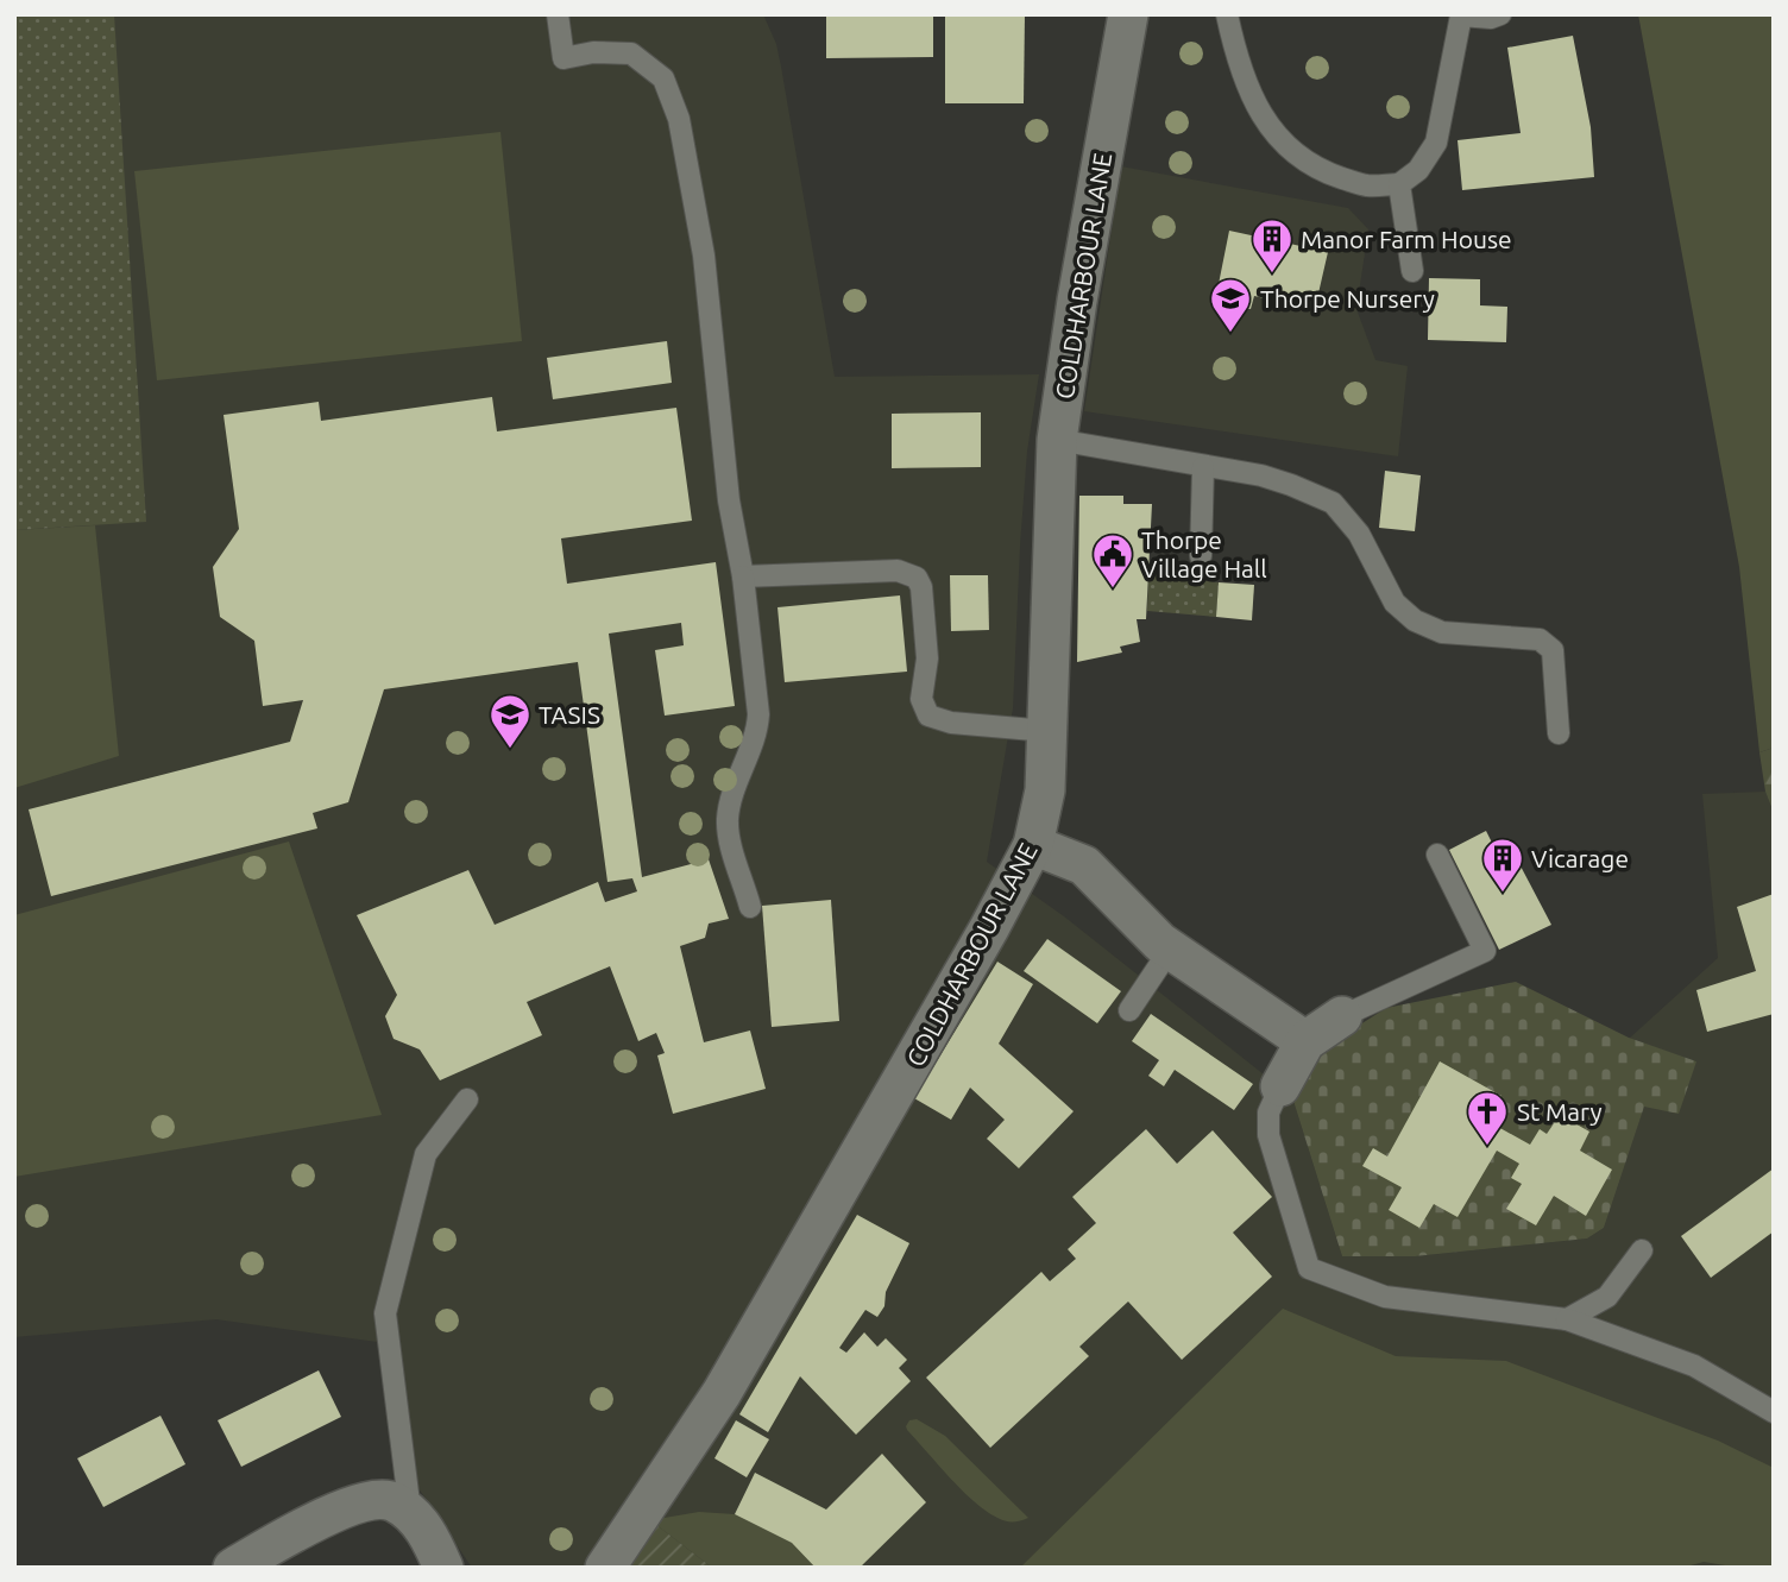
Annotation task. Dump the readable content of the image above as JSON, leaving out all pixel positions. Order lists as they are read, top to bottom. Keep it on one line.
{"streets":{"street":["COLDHARBOUR LANE"]},"places":{"building":["Manor Farm House","Vicarage"],"school or university":["Thorpe Nursery","TASIS"],"public building":["Thorpe Village Hall"],"church":["St Mary"]}}
